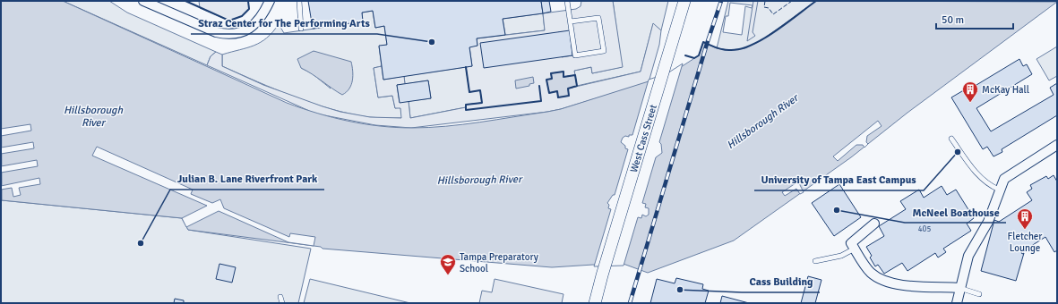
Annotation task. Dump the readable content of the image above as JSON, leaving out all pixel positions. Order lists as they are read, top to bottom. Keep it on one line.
{"streets":{"street":["West Cass Street"]},"water":["Hillsborough River"],"places":{"other":["Straz Center for The Performing Arts","University of Tampa East Campus","McNeel Boathouse","Julian B. Lane Riverfront Park","Cass Building"],"building":["McKay Hall","Fletcher Lounge"],"school or university":["Tampa Preparatory School"]},"house_numbers":["405"],"scale_bar":"50 m"}
